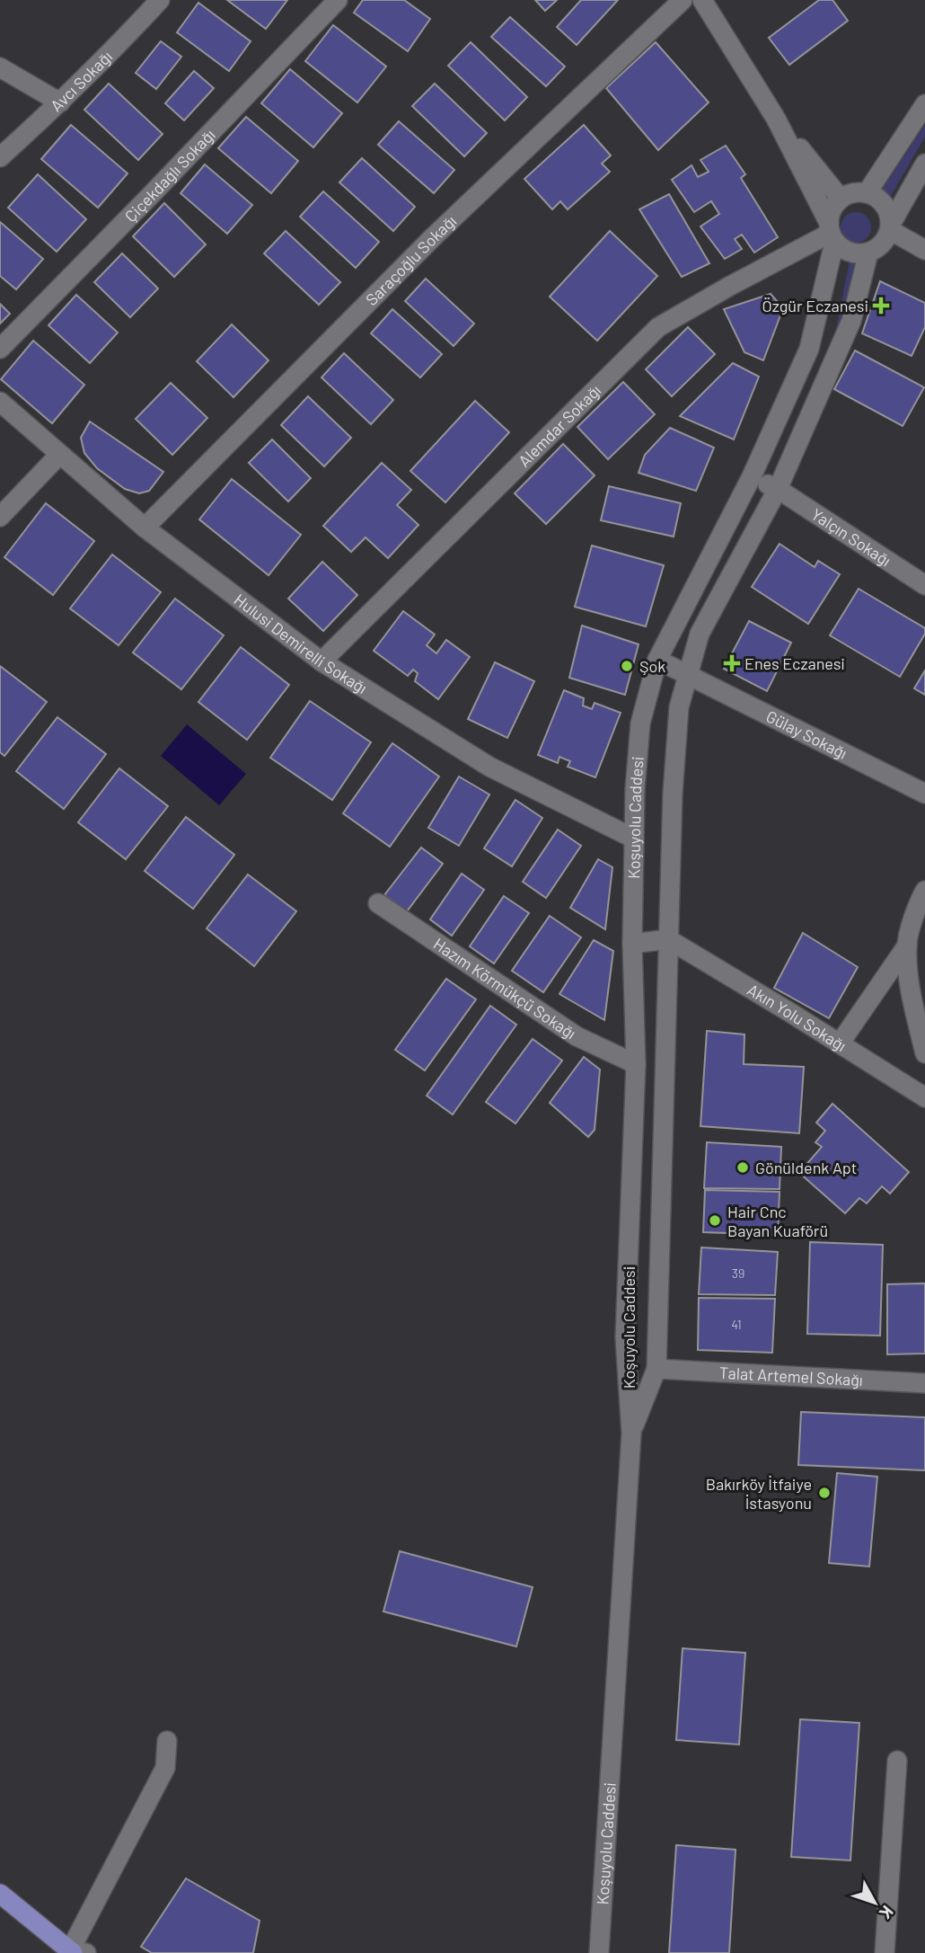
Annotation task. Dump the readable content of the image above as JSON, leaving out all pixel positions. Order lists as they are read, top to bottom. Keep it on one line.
{"streets":{"street":["Avcı Sokağı","Çiçekdağlı Sokağı","Saraçoğlu Sokağı","Alemdar Sokağı","Yalçın Sokağı","Hulusi Demirelli Sokağı","Gülay Sokağı","Koşuyolu Caddesi","Hazım Körmükçü Sokağı","Akın Yolu Sokağı","Talat Artemel Sokağı"]},"crossings":[["Saraçoğlu Sokağı","Hulusi Demirelli Sokağı"],["Alemdar Sokağı","Hulusi Demirelli Sokağı"],["Alemdar Sokağı","Koşuyolu Caddesi"],["Yalçın Sokağı","Koşuyolu Caddesi"],["Hulusi Demirelli Sokağı","Koşuyolu Caddesi"],["Gülay Sokağı","Koşuyolu Caddesi"],["Koşuyolu Caddesi","Hazım Körmükçü Sokağı"],["Koşuyolu Caddesi","Akın Yolu Sokağı"],["Koşuyolu Caddesi","Talat Artemel Sokağı"]],"places":{"health":["Özgür Eczanesi","Enes Eczanesi"],"other":["Şok","Gönüldenk Apt","Hair Cnc Bayan Kuaförü","Bakırköy İtfaiye İstasyonu"]},"house_numbers":["39","41"],"north":"bottom right"}
